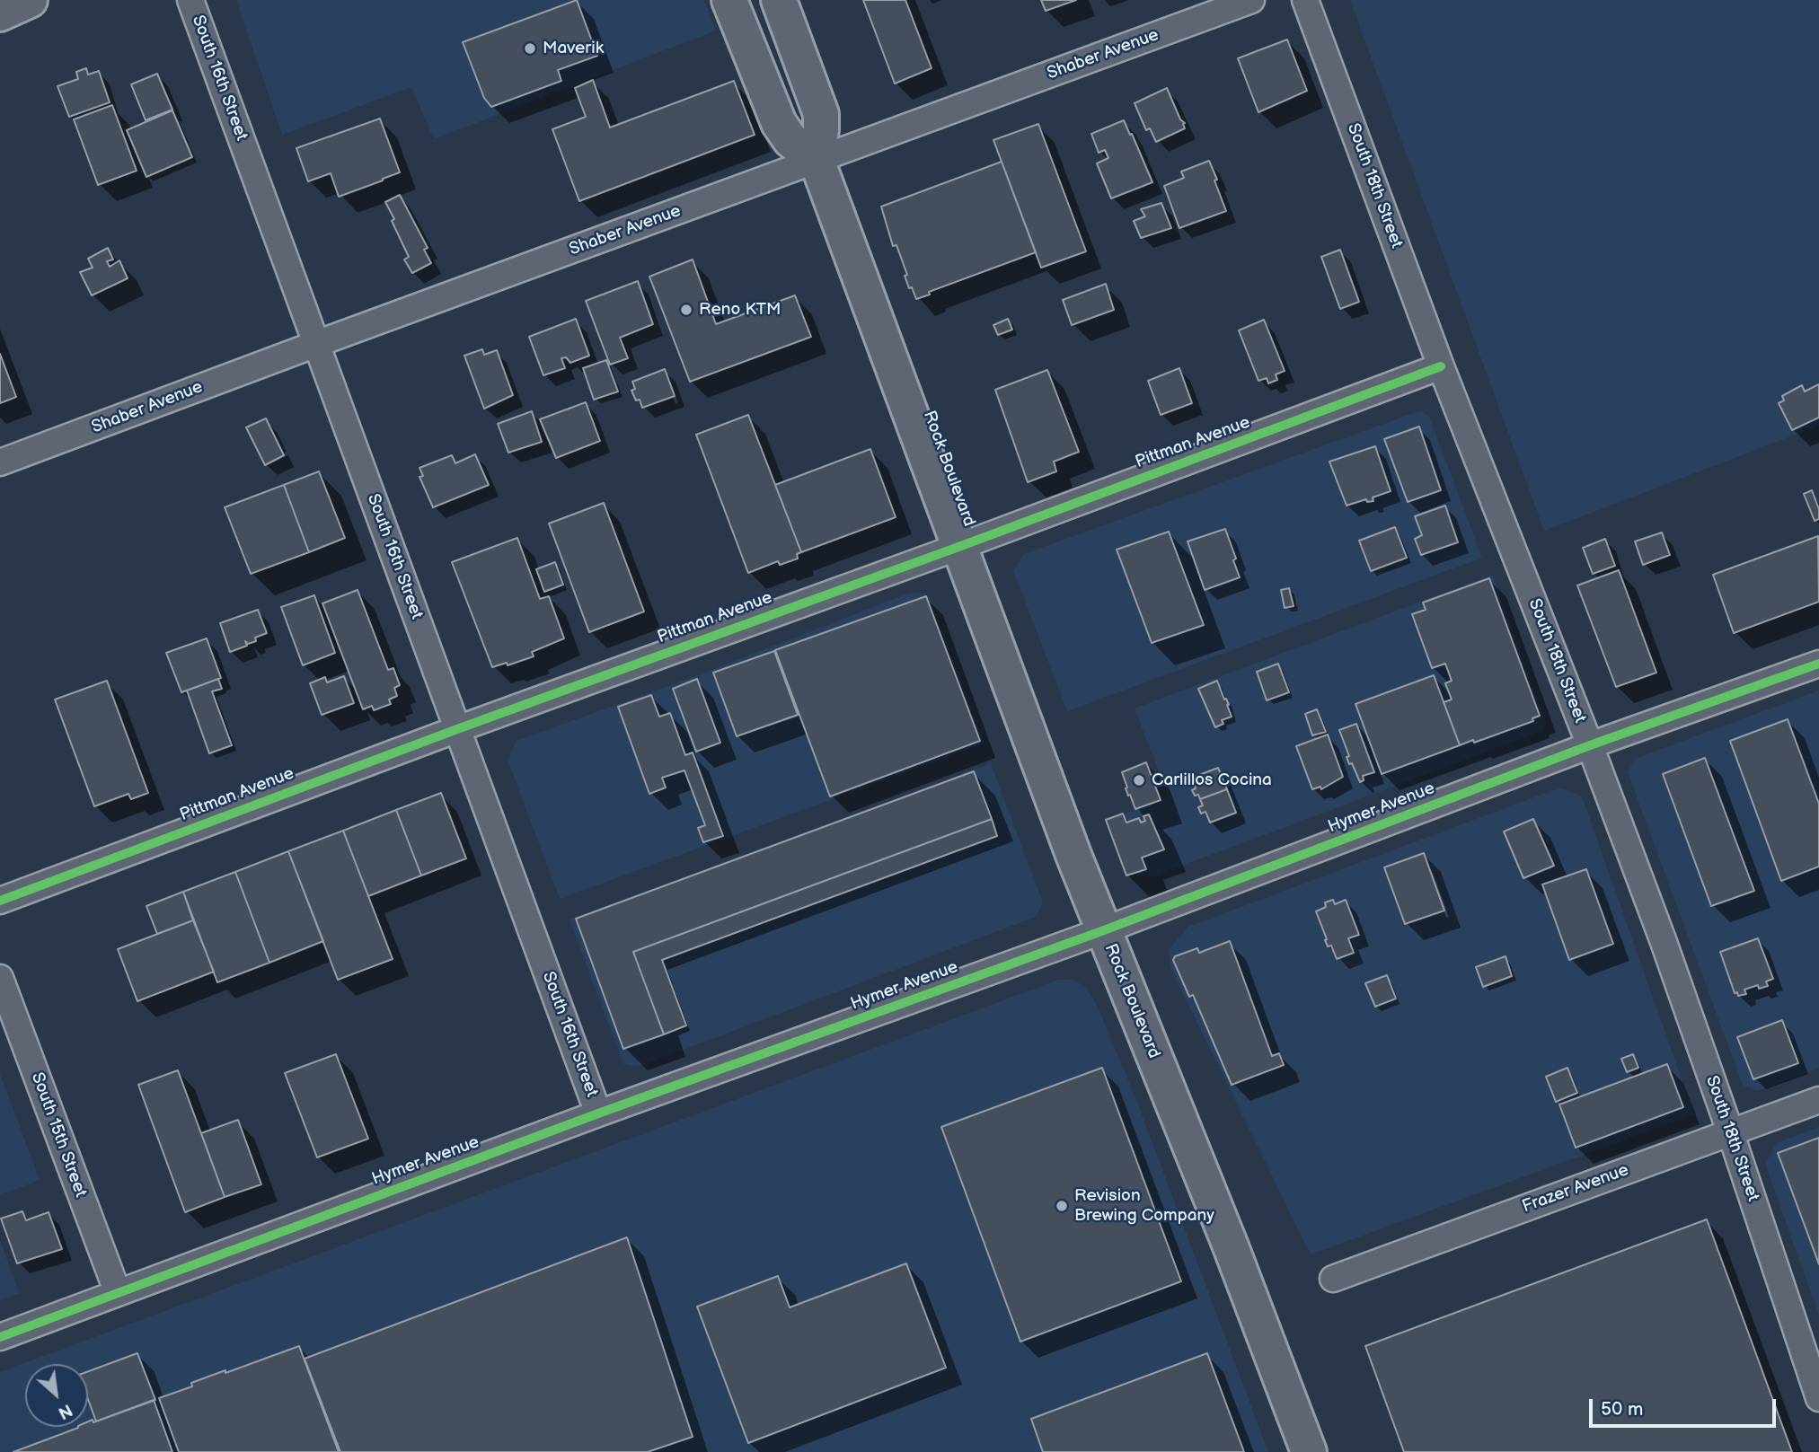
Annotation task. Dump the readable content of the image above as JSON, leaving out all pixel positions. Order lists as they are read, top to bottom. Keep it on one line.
{"streets":{"main road":["Rock Boulevard"],"street":["Shaber Avenue","South 16th Street","South 18th Street","Pittman Avenue","Hymer Avenue","South 15th Street","Frazer Avenue"]},"crossings":[["Shaber Avenue","South 16th Street"],["Shaber Avenue","Rock Boulevard"],["South 16th Street","Pittman Avenue"],["South 16th Street","Hymer Avenue"],["South 18th Street","Pittman Avenue"],["South 18th Street","Hymer Avenue"],["South 18th Street","Frazer Avenue"],["Pittman Avenue","Rock Boulevard"],["Rock Boulevard","Hymer Avenue"],["Hymer Avenue","South 15th Street"]],"places":["Maverik","Reno KTM","Carlillos Cocina","Revision Brewing Company"],"scale_bar":"50 m","north":"bottom right"}
